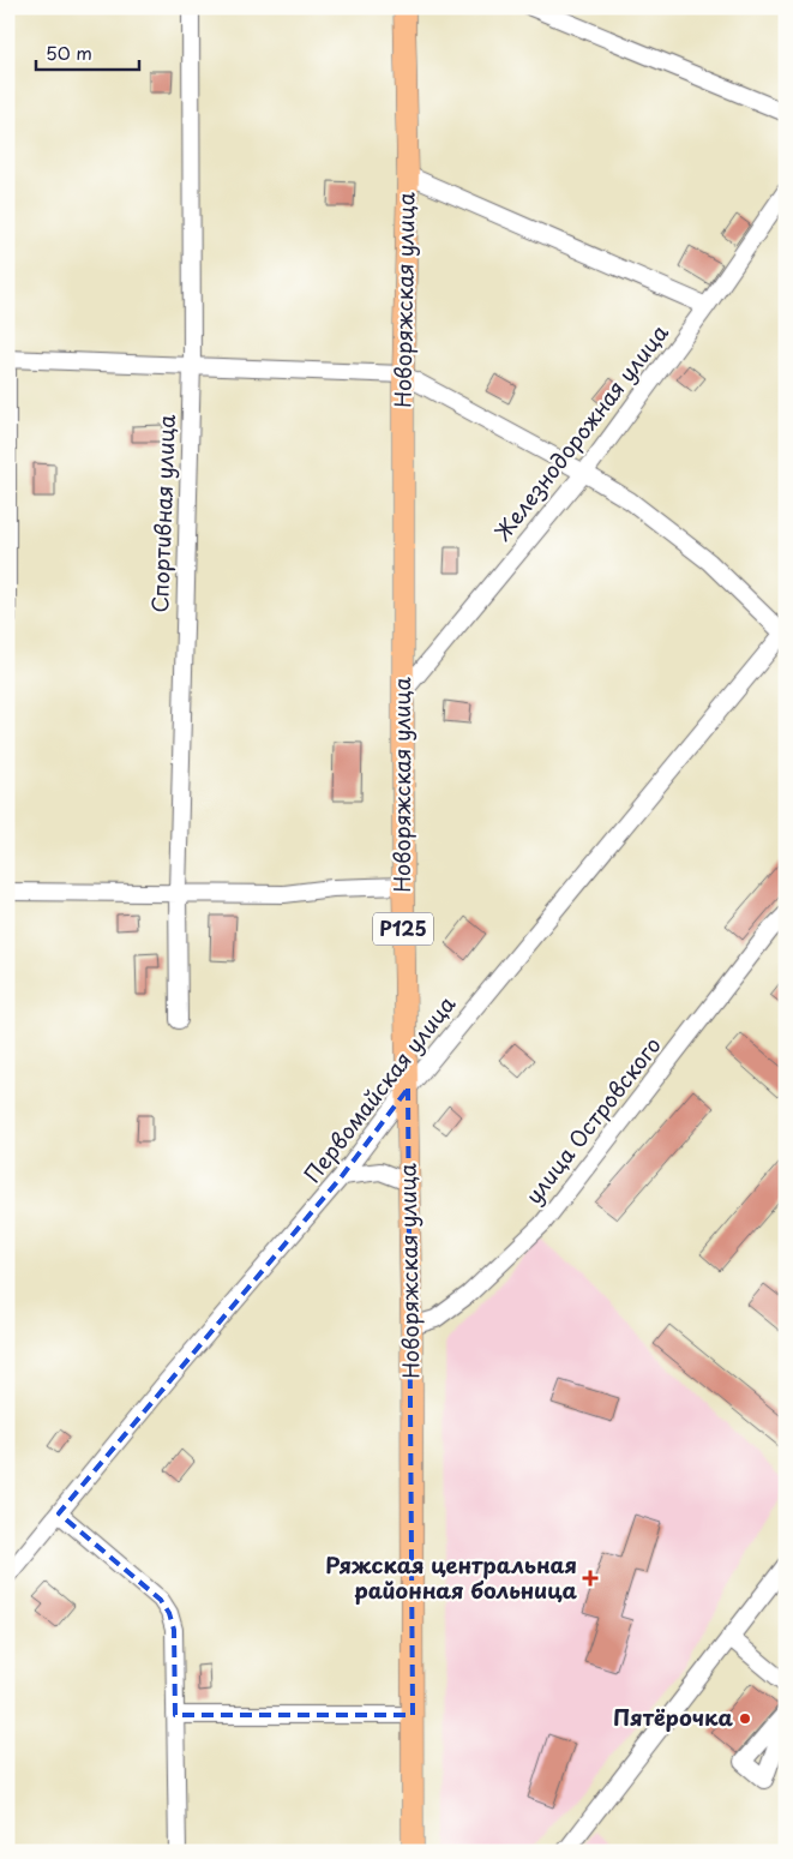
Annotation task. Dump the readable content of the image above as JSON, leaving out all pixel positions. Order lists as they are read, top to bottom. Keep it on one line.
{"streets":{"main road":["Новоряжская улица","Р125"],"street":["Железнодорожная улица","Спортивная улица","Первомайская улица","улица Островского"]},"crossings":[["Новоряжская улица","Железнодорожная улица"],["Новоряжская улица","Первомайская улица"],["Новоряжская улица","улица Островского"]],"places":{"health":["Ряжская центральная районная больница"],"other":["Пятёрочка"]},"scale_bar":"50 m"}
